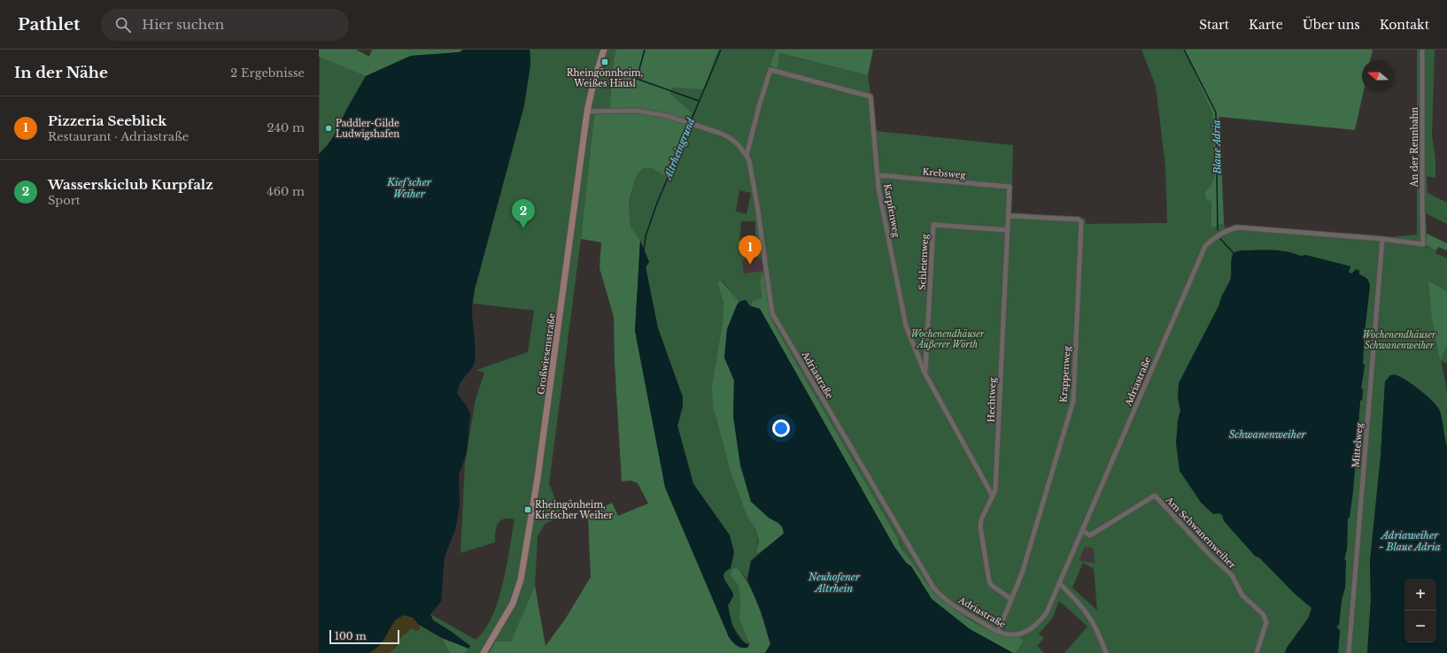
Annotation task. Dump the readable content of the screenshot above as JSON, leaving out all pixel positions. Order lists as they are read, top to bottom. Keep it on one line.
{"streets":{"street":["An der Rennbahn","Krebsweg","Karpfenweg","Schleienweg","Großwiesenstraße","Krappenweg","Adriastraße","Hechtweg","Mittelweg","Am Schwanenweiher"]},"crossings":[["An der Rennbahn","Adriastraße"],["Krebsweg","Karpfenweg"],["Krebsweg","Hechtweg"],["Karpfenweg","Schleienweg"],["Karpfenweg","Adriastraße"],["Karpfenweg","Hechtweg"],["Schleienweg","Hechtweg"],["Großwiesenstraße","Adriastraße"],["Krappenweg","Adriastraße"],["Krappenweg","Hechtweg"],["Adriastraße","Mittelweg"],["Adriastraße","Am Schwanenweiher"]],"water":["Blaue Adria","Altrheingrund","Kief'scher Weiher","Schwanenweiher","Adriaweiher - Blaue Adria","Neuhofener Altrhein"],"parks":["Wochenendhäuser Äußerer Wörth","Wochenendhäuser Schwanenweiher"],"places":{"transit":["Rheingönnheim, Weißes Häusl","Rheingönheim, Kiefscher Weiher"],"other":["Paddler-Gilde Ludwigshafen"]},"scale_bar":"100 m","north":"left","page":{"header":"Pathlet","search":"Hier suchen","nav":["Start","Karte","Über uns","Kontakt"],"heading":["In der Nähe","2 Ergebnisse"],"list":[{"mark":"1","name":"Pizzeria Seeblick","note":"Restaurant · Adriastraße","value":"240 m"},{"mark":"2","name":"Wasserskiclub Kurpfalz","note":"Sport","value":"460 m"}],"pins":["2","1"],"map_buttons":["+","−"],"scale":"100 m"}}
